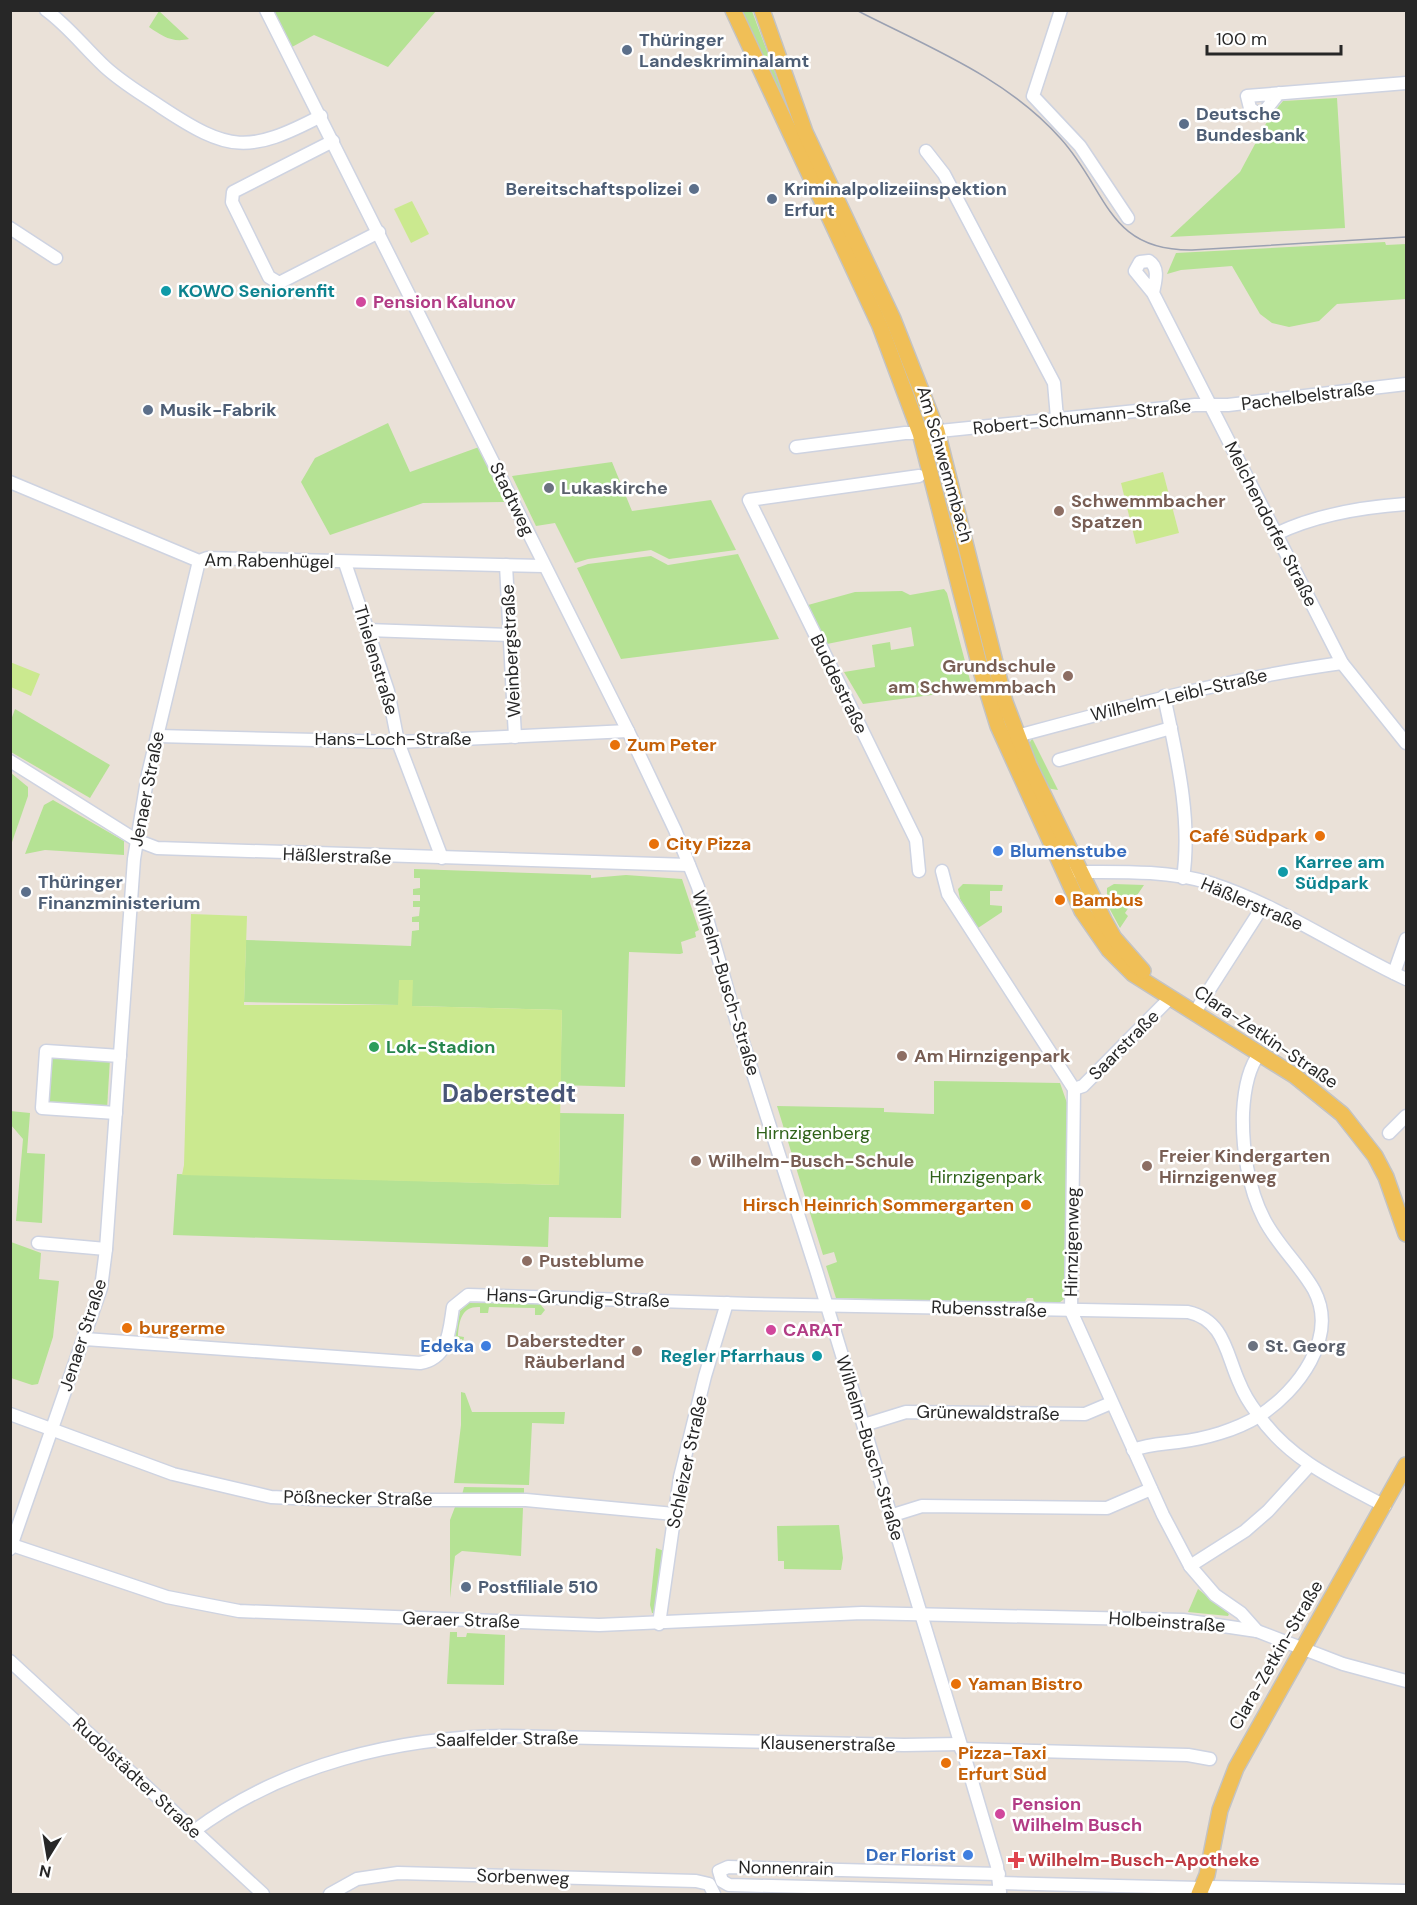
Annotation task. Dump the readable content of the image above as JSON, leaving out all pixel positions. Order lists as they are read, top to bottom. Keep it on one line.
{"streets":{"main road":["Am Schwemmbach","Clara-Zetkin-Straße"],"street":["Pachelbelstraße","Robert-Schumann-Straße","Stadtweg","Melchendorfer Straße","Am Rabenhügel","Weinbergstraße","Thielenstraße","Buddestraße","Wilhelm-Leibl-Straße","Hans-Loch-Straße","Jenaer Straße","Häßlerstraße","Wilhelm-Busch-Straße","Saarstraße","Hirnzigenweg","Hans-Grundig-Straße","Rubensstraße","Grünewaldstraße","Schleizer Straße","Pößnecker Straße","Geraer Straße","Holbeinstraße","Saalfelder Straße","Klausenerstraße","Rudolstädter Straße","Nonnenrain","Sorbenweg"]},"crossings":[["Pachelbelstraße","Robert-Schumann-Straße"],["Pachelbelstraße","Melchendorfer Straße"],["Robert-Schumann-Straße","Am Schwemmbach"],["Robert-Schumann-Straße","Melchendorfer Straße"],["Am Schwemmbach","Wilhelm-Leibl-Straße"],["Am Schwemmbach","Häßlerstraße"],["Am Schwemmbach","Clara-Zetkin-Straße"],["Stadtweg","Am Rabenhügel"],["Stadtweg","Hans-Loch-Straße"],["Stadtweg","Häßlerstraße"],["Stadtweg","Wilhelm-Busch-Straße"],["Melchendorfer Straße","Wilhelm-Leibl-Straße"],["Am Rabenhügel","Weinbergstraße"],["Am Rabenhügel","Thielenstraße"],["Am Rabenhügel","Jenaer Straße"],["Weinbergstraße","Hans-Loch-Straße"],["Thielenstraße","Hans-Loch-Straße"],["Thielenstraße","Häßlerstraße"],["Hans-Loch-Straße","Jenaer Straße"],["Jenaer Straße","Häßlerstraße"],["Jenaer Straße","Hans-Grundig-Straße"],["Jenaer Straße","Pößnecker Straße"],["Jenaer Straße","Geraer Straße"],["Häßlerstraße","Wilhelm-Busch-Straße"],["Häßlerstraße","Clara-Zetkin-Straße"],["Wilhelm-Busch-Straße","Hans-Grundig-Straße"],["Wilhelm-Busch-Straße","Rubensstraße"],["Wilhelm-Busch-Straße","Grünewaldstraße"],["Wilhelm-Busch-Straße","Geraer Straße"],["Wilhelm-Busch-Straße","Holbeinstraße"],["Wilhelm-Busch-Straße","Klausenerstraße"],["Wilhelm-Busch-Straße","Nonnenrain"],["Clara-Zetkin-Straße","Saarstraße"],["Clara-Zetkin-Straße","Rubensstraße"],["Clara-Zetkin-Straße","Holbeinstraße"],["Clara-Zetkin-Straße","Nonnenrain"],["Saarstraße","Hirnzigenweg"],["Hirnzigenweg","Rubensstraße"],["Hirnzigenweg","Grünewaldstraße"],["Hirnzigenweg","Holbeinstraße"],["Hans-Grundig-Straße","Rubensstraße"],["Hans-Grundig-Straße","Schleizer Straße"],["Schleizer Straße","Pößnecker Straße"],["Schleizer Straße","Geraer Straße"],["Geraer Straße","Holbeinstraße"],["Saalfelder Straße","Klausenerstraße"],["Saalfelder Straße","Rudolstädter Straße"]],"districts":["Daberstedt"],"parks":["Hirnzigenberg","Hirnzigenpark"],"places":{"other":["Thüringer Landeskriminalamt","Deutsche Bundesbank","Bereitschaftspolizei","Kriminalpolizeiinspektion Erfurt","KOWO Seniorenfit","Pension Kalunov","Musik-Fabrik","Lukaskirche","Schwemmbacher Spatzen","Grundschule am Schwemmbach","Zum Peter","Café Südpark","City Pizza","Blumenstube","Karree am Südpark","Thüringer Finanzministerium","Bambus","Lok-Stadion","Am Hirnzigenpark","Wilhelm-Busch-Schule","Freier Kindergarten Hirnzigenweg","Hirsch Heinrich Sommergarten","Pusteblume","burgerme","CARAT","Edeka","St. Georg","Daberstedter Räuberland","Regler Pfarrhaus","Postfiliale 510","Yaman Bistro","Pizza-Taxi Erfurt Süd","Pension Wilhelm Busch","Der Florist"],"health":["Wilhelm-Busch-Apotheke"]},"scale_bar":"100 m","north":"bottom"}
